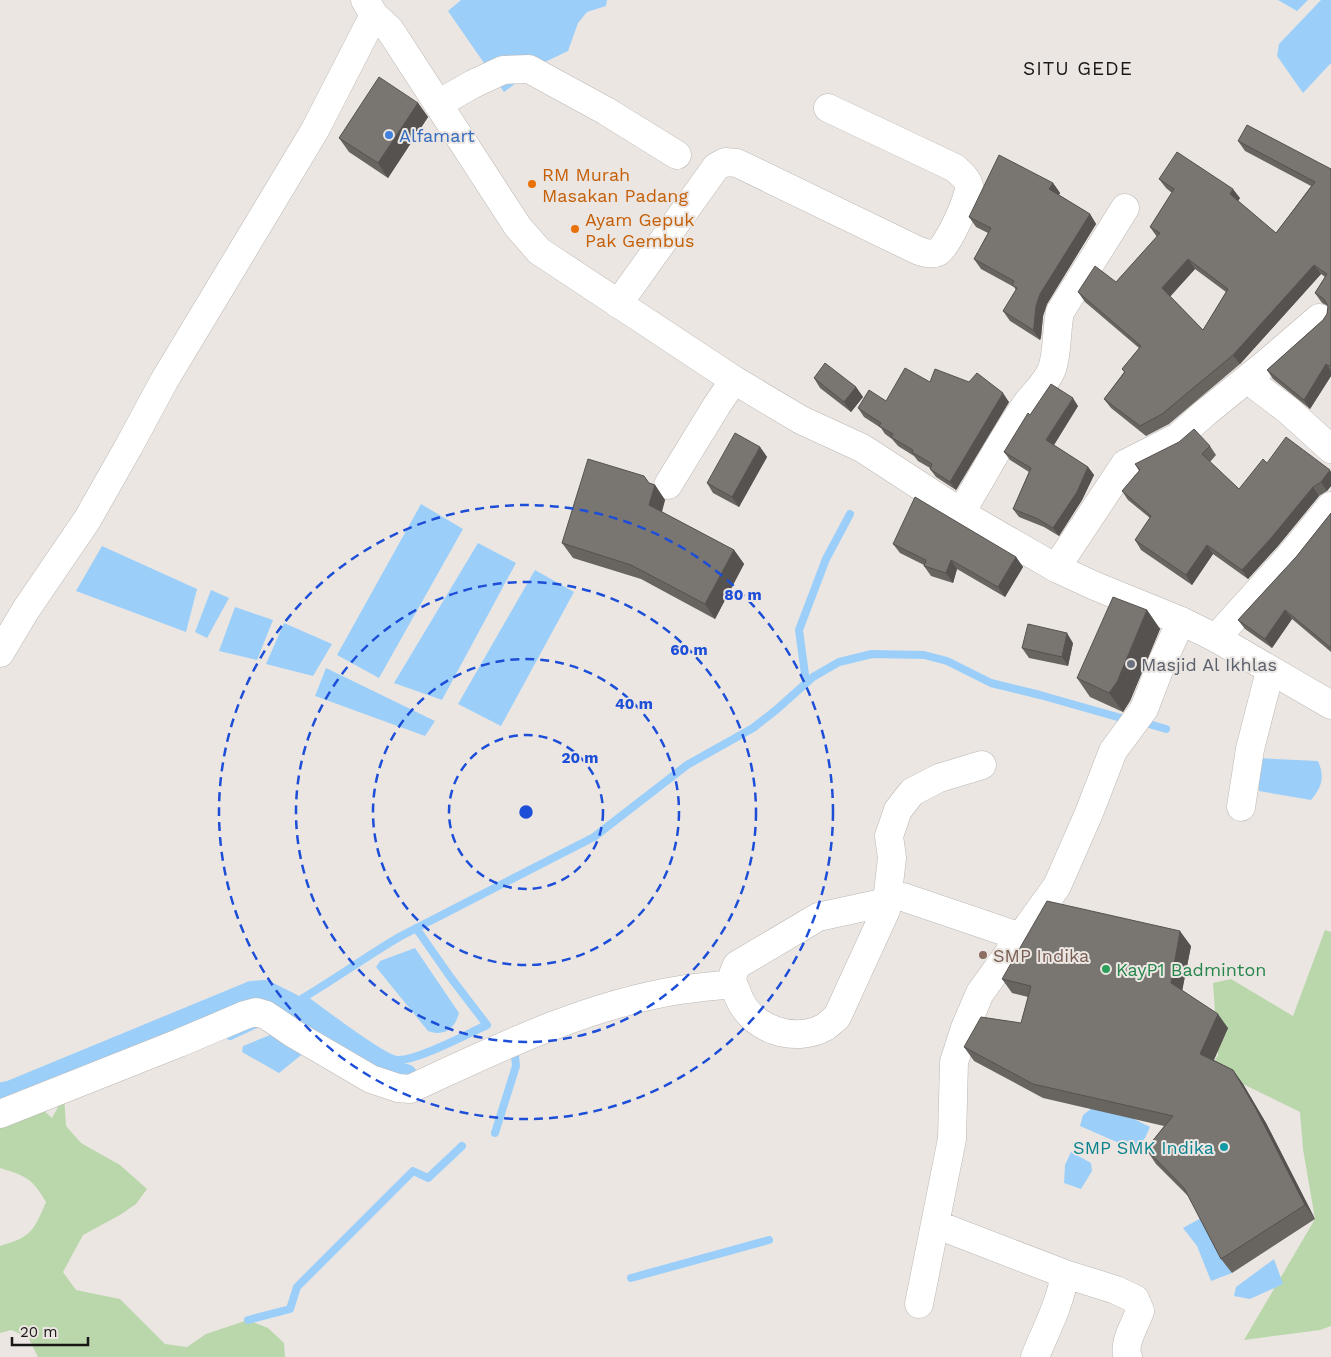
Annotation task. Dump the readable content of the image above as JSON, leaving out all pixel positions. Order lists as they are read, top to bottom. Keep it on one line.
{"districts":["SITU GEDE"],"places":["Alfamart","RM Murah Masakan Padang","Ayam Gepuk Pak Gembus","Masjid Al Ikhlas","SMP Indika","KayP1 Badminton","SMP SMK Indika"],"scale_bar":"20 m","rings":["80 m","60 m","40 m","20 m"]}
